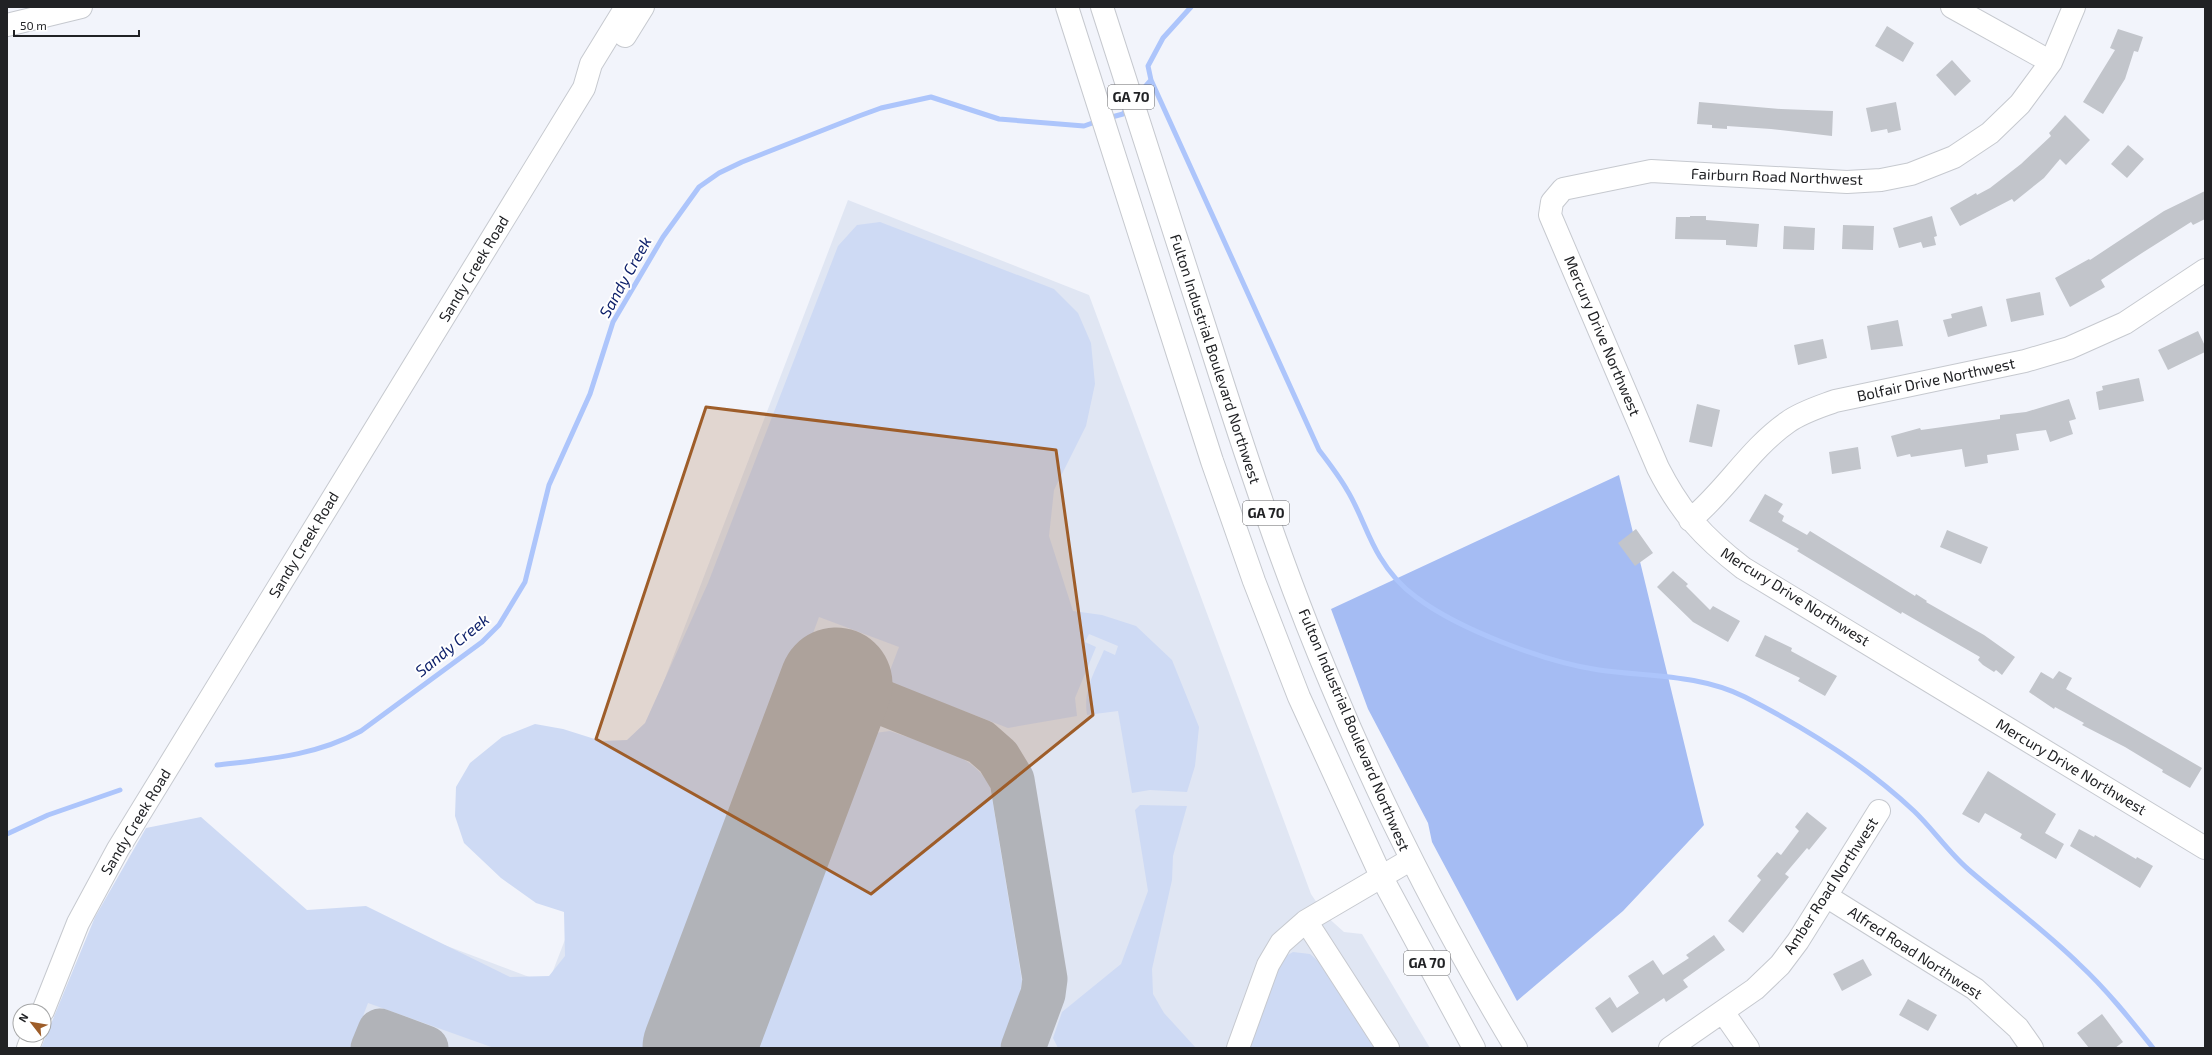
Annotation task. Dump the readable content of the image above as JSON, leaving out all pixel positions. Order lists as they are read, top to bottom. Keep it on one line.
{"streets":{"street":["GA 70","Fairburn Road Northwest","Sandy Creek Road","Mercury Drive Northwest","Fulton Industrial Boulevard Northwest","Bolfair Drive Northwest","Amber Road Northwest","Alfred Road Northwest"]},"crossings":[["Fairburn Road Northwest","Mercury Drive Northwest"],["Mercury Drive Northwest","Bolfair Drive Northwest"],["Amber Road Northwest","Alfred Road Northwest"]],"water":["Sandy Creek"],"scale_bar":"50 m","north":"top left"}
